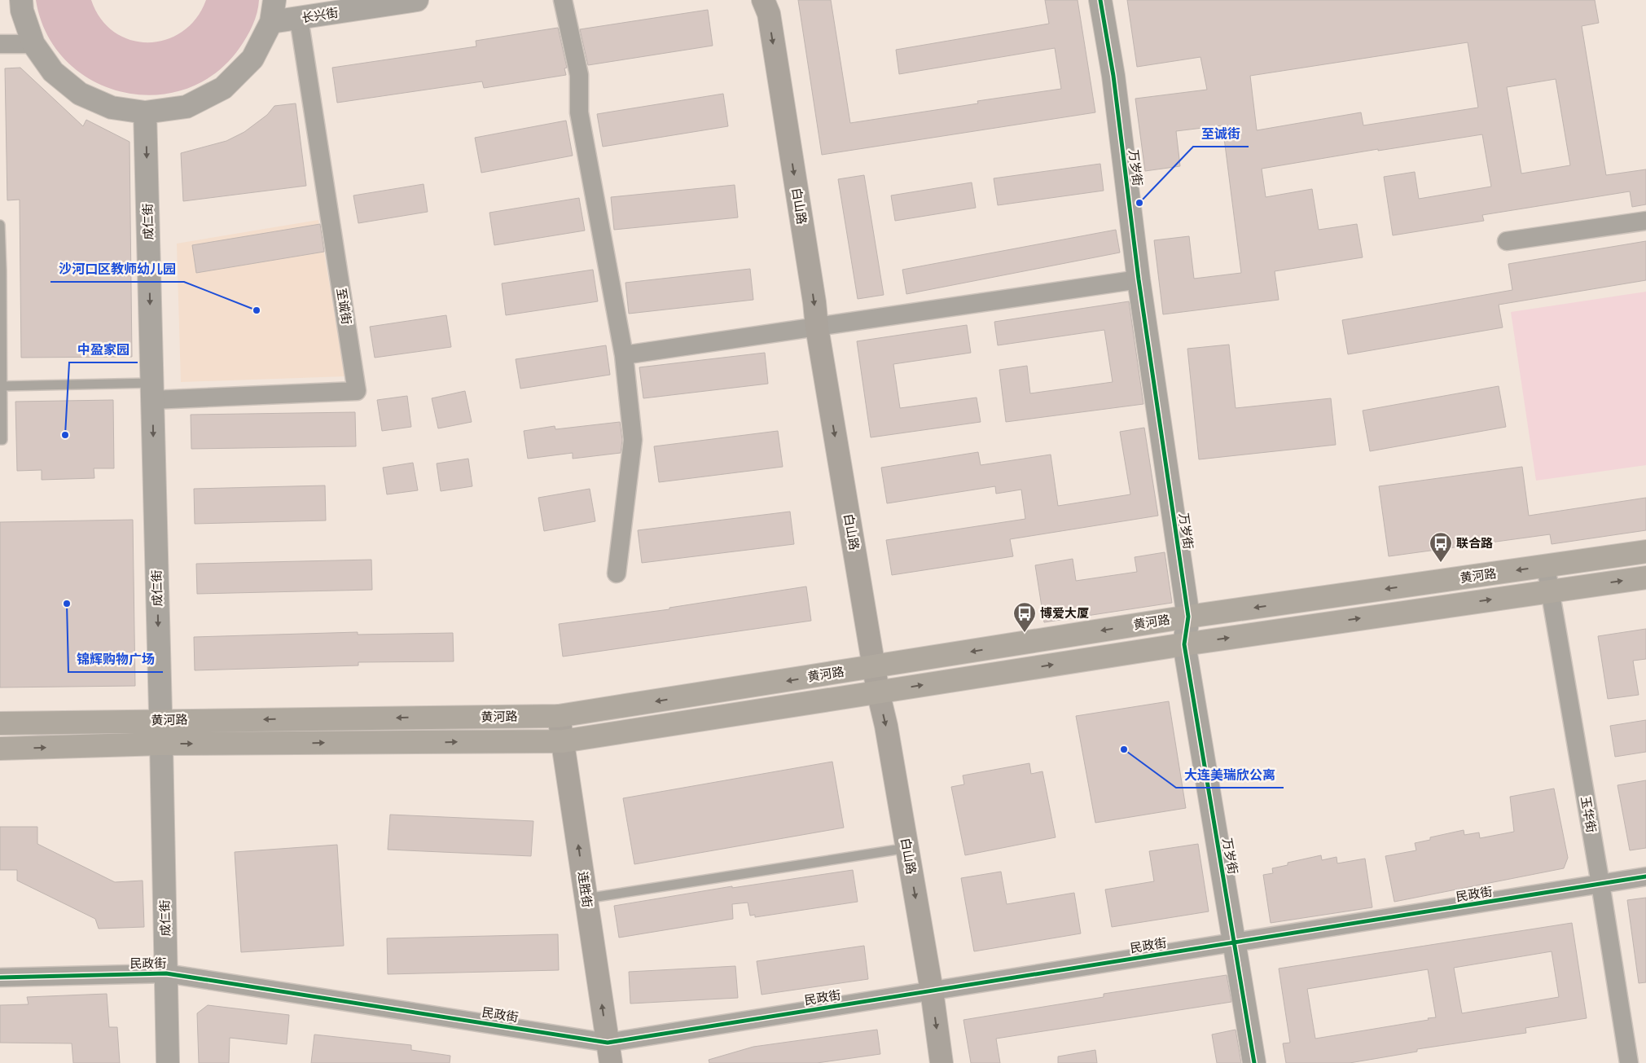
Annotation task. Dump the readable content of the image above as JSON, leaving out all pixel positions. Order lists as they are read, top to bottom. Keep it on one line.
{"streets":{"main road":["白山路","黄河路","连胜街"],"street":["长兴街","万岁街","成仁街","至诚街","玉华街","民政街"]},"crossings":[["长兴街","至诚街"],["万岁街","黄河路"],["万岁街","民政街"],["白山路","黄河路"],["白山路","民政街"],["成仁街","至诚街"],["成仁街","黄河路"],["成仁街","民政街"],["黄河路","玉华街"],["黄河路","连胜街"],["玉华街","民政街"],["连胜街","民政街"]],"one_way":["白山路","成仁街","连胜街"],"places":{"other":["至诚街","沙河口区教师幼儿园","中盈家园","锦辉购物广场","大连美瑞欣公离"],"bus stop":["联合路","博爱大厦"]}}
